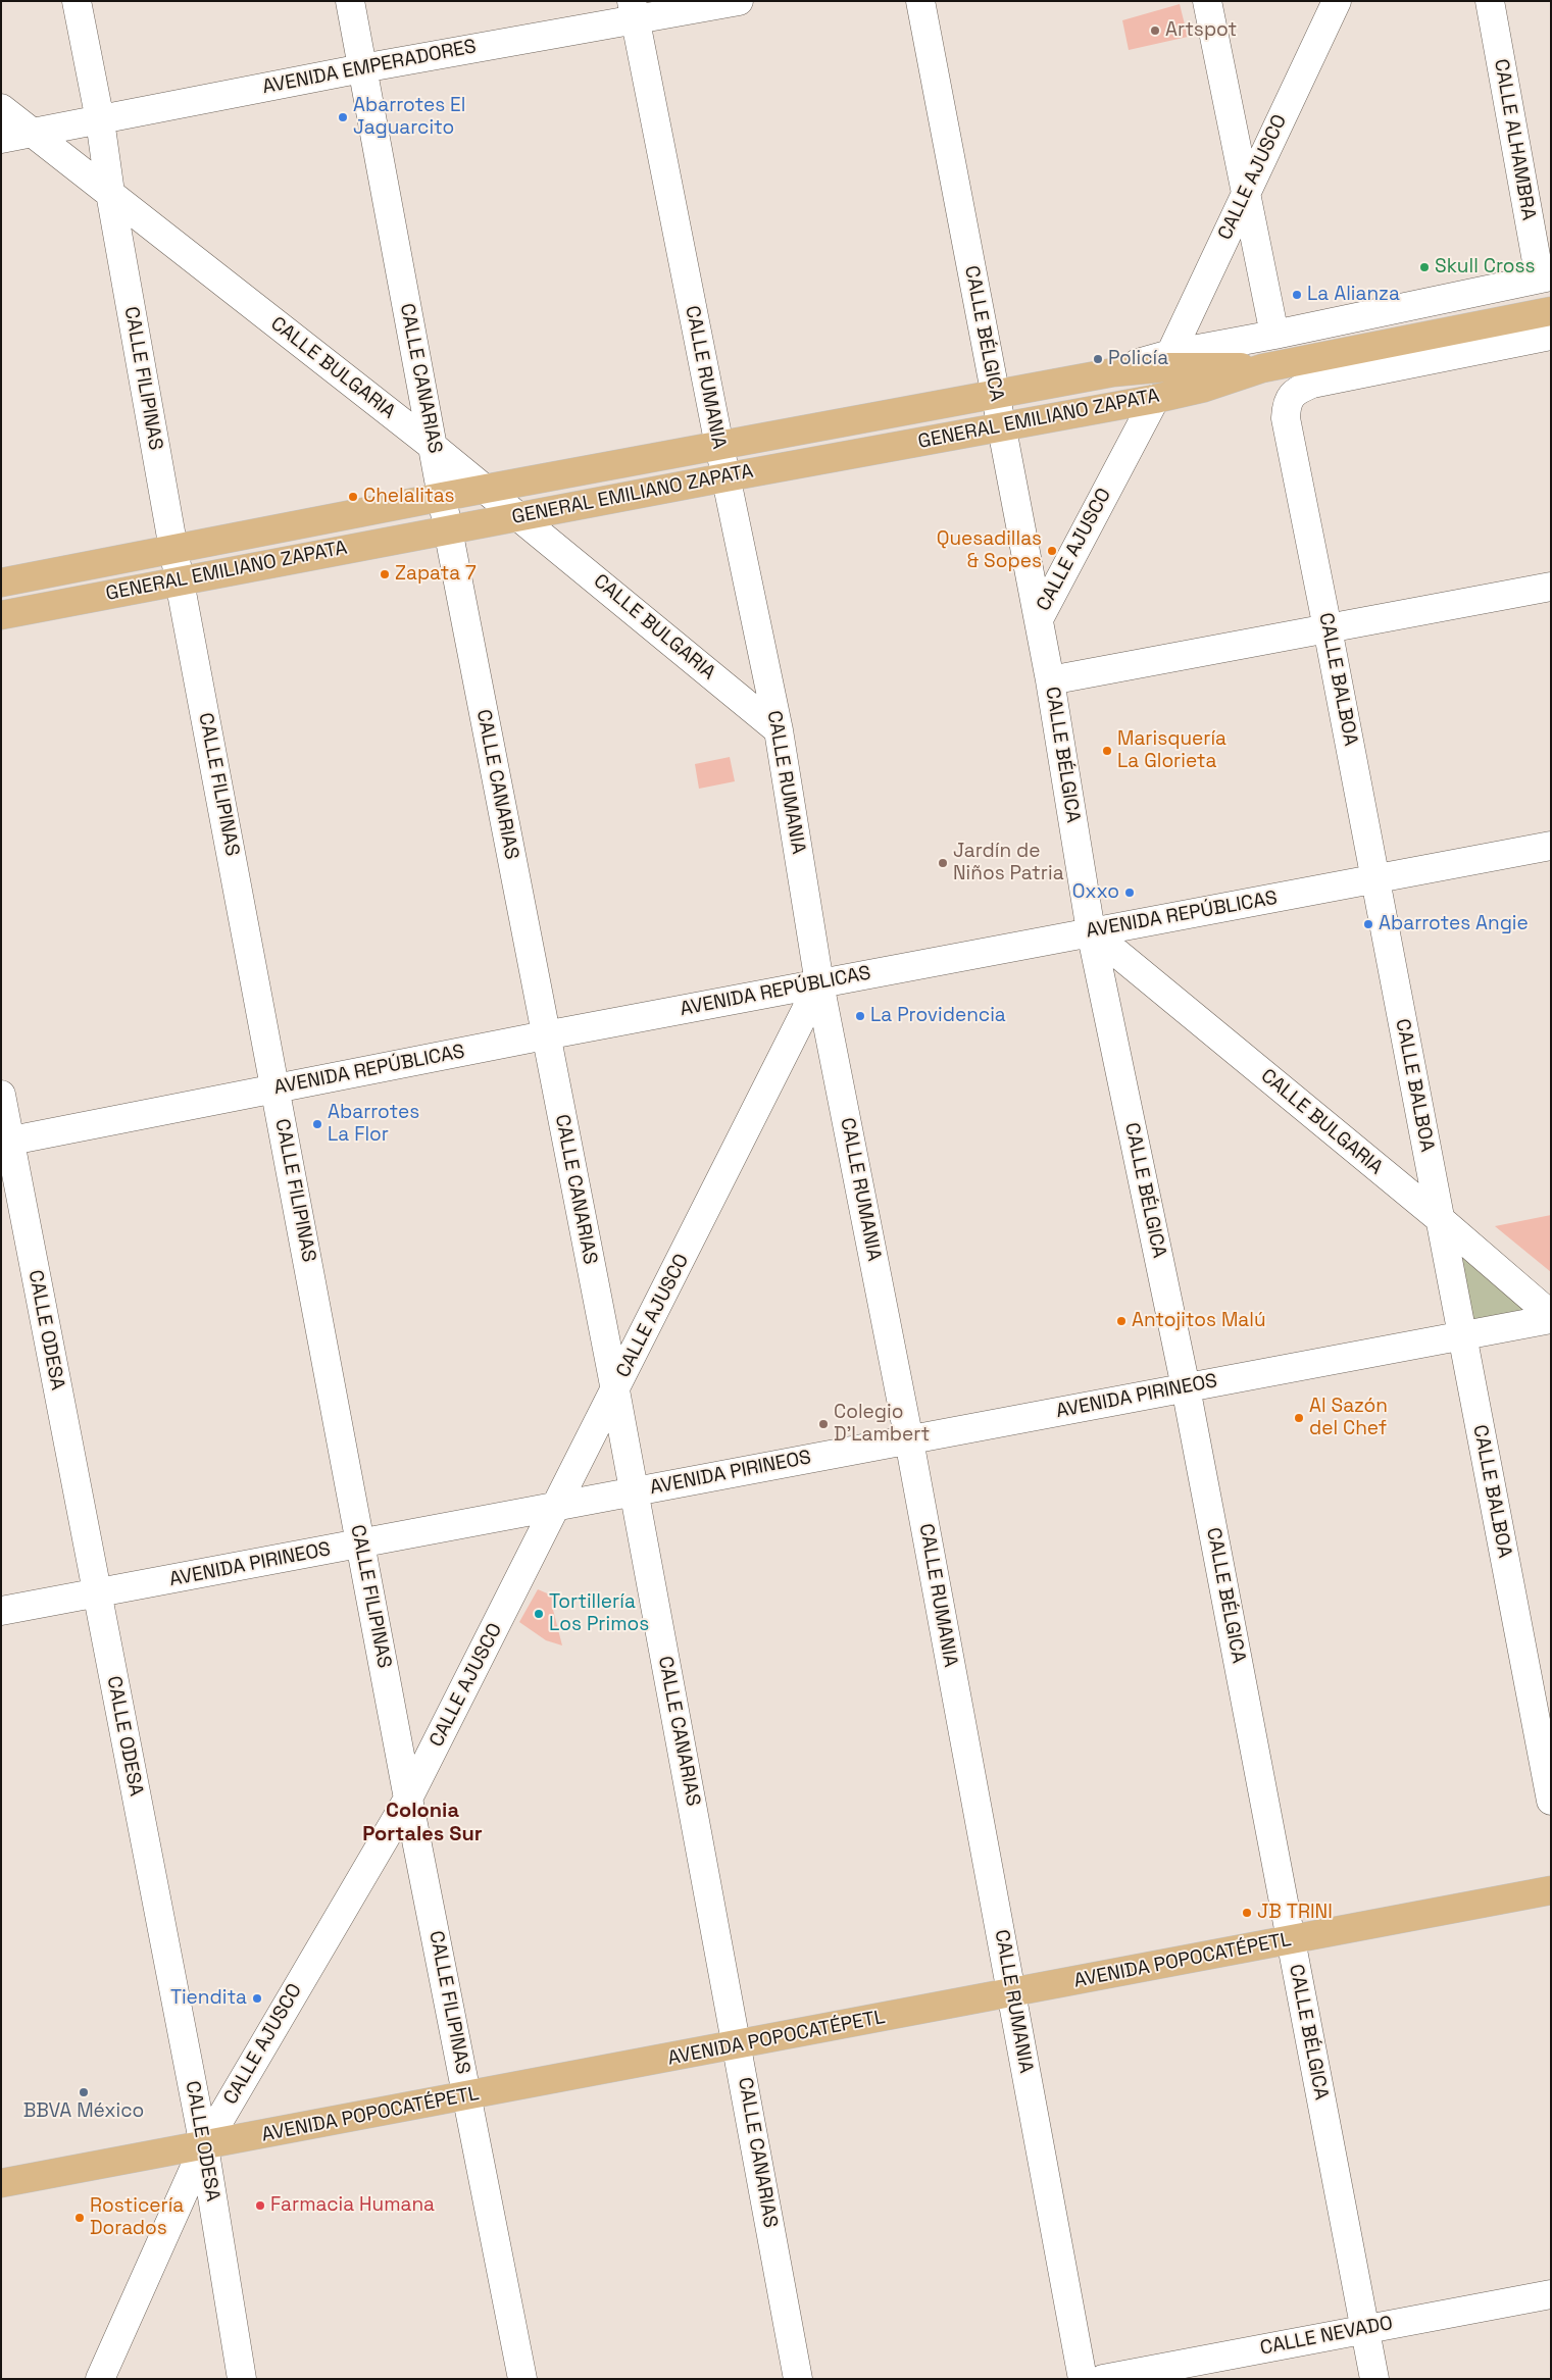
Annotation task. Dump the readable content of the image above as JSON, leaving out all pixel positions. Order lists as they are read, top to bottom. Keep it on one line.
{"streets":{"main road":["GENERAL EMILIANO ZAPATA","AVENIDA POPOCATÉPETL"],"street":["AVENIDA EMPERADORES","CALLE ALHAMBRA","CALLE AJUSCO","CALLE BÉLGICA","CALLE BULGARIA","CALLE RUMANIA","CALLE FILIPINAS","CALLE CANARIAS","CALLE BALBOA","AVENIDA REPÚBLICAS","CALLE ODESA","AVENIDA PIRINEOS","CALLE NEVADO"]},"crossings":[["AVENIDA EMPERADORES","CALLE BULGARIA"],["AVENIDA EMPERADORES","CALLE RUMANIA"],["AVENIDA EMPERADORES","CALLE FILIPINAS"],["AVENIDA EMPERADORES","CALLE CANARIAS"],["CALLE ALHAMBRA","GENERAL EMILIANO ZAPATA"],["CALLE AJUSCO","CALLE BÉLGICA"],["CALLE AJUSCO","CALLE RUMANIA"],["CALLE AJUSCO","CALLE FILIPINAS"],["CALLE AJUSCO","CALLE CANARIAS"],["CALLE AJUSCO","GENERAL EMILIANO ZAPATA"],["CALLE AJUSCO","AVENIDA REPÚBLICAS"],["CALLE AJUSCO","CALLE ODESA"],["CALLE AJUSCO","AVENIDA PIRINEOS"],["CALLE AJUSCO","AVENIDA POPOCATÉPETL"],["CALLE BÉLGICA","CALLE BULGARIA"],["CALLE BÉLGICA","GENERAL EMILIANO ZAPATA"],["CALLE BÉLGICA","AVENIDA REPÚBLICAS"],["CALLE BÉLGICA","AVENIDA PIRINEOS"],["CALLE BÉLGICA","AVENIDA POPOCATÉPETL"],["CALLE BÉLGICA","CALLE NEVADO"],["CALLE BULGARIA","CALLE RUMANIA"],["CALLE BULGARIA","CALLE FILIPINAS"],["CALLE BULGARIA","CALLE CANARIAS"],["CALLE BULGARIA","GENERAL EMILIANO ZAPATA"],["CALLE BULGARIA","CALLE BALBOA"],["CALLE BULGARIA","AVENIDA REPÚBLICAS"],["CALLE BULGARIA","AVENIDA PIRINEOS"],["CALLE RUMANIA","GENERAL EMILIANO ZAPATA"],["CALLE RUMANIA","AVENIDA REPÚBLICAS"],["CALLE RUMANIA","AVENIDA PIRINEOS"],["CALLE RUMANIA","AVENIDA POPOCATÉPETL"],["CALLE FILIPINAS","GENERAL EMILIANO ZAPATA"],["CALLE FILIPINAS","AVENIDA REPÚBLICAS"],["CALLE FILIPINAS","AVENIDA PIRINEOS"],["CALLE FILIPINAS","AVENIDA POPOCATÉPETL"],["CALLE CANARIAS","GENERAL EMILIANO ZAPATA"],["CALLE CANARIAS","AVENIDA REPÚBLICAS"],["CALLE CANARIAS","AVENIDA PIRINEOS"],["CALLE CANARIAS","AVENIDA POPOCATÉPETL"],["CALLE BALBOA","AVENIDA REPÚBLICAS"],["CALLE BALBOA","AVENIDA PIRINEOS"],["AVENIDA REPÚBLICAS","CALLE ODESA"],["CALLE ODESA","AVENIDA PIRINEOS"],["CALLE ODESA","AVENIDA POPOCATÉPETL"]],"districts":["Colonia Portales Sur"],"places":["Artspot","Abarrotes El Jaguarcito","Skull Cross","La Alianza","Policía","Chelalitas","Quesadillas & Sopes","Zapata 7","Marisquería La Glorieta","Jardín de Niños Patria","Oxxo","Abarrotes Angie","La Providencia","Abarrotes La Flor","Antojitos Malú","Al Sazón del Chef","Colegio D'Lambert","Tortillería Los Primos","JB TRINI","Tiendita","BBVA México","Farmacia Humana","Rosticería Dorados"]}
